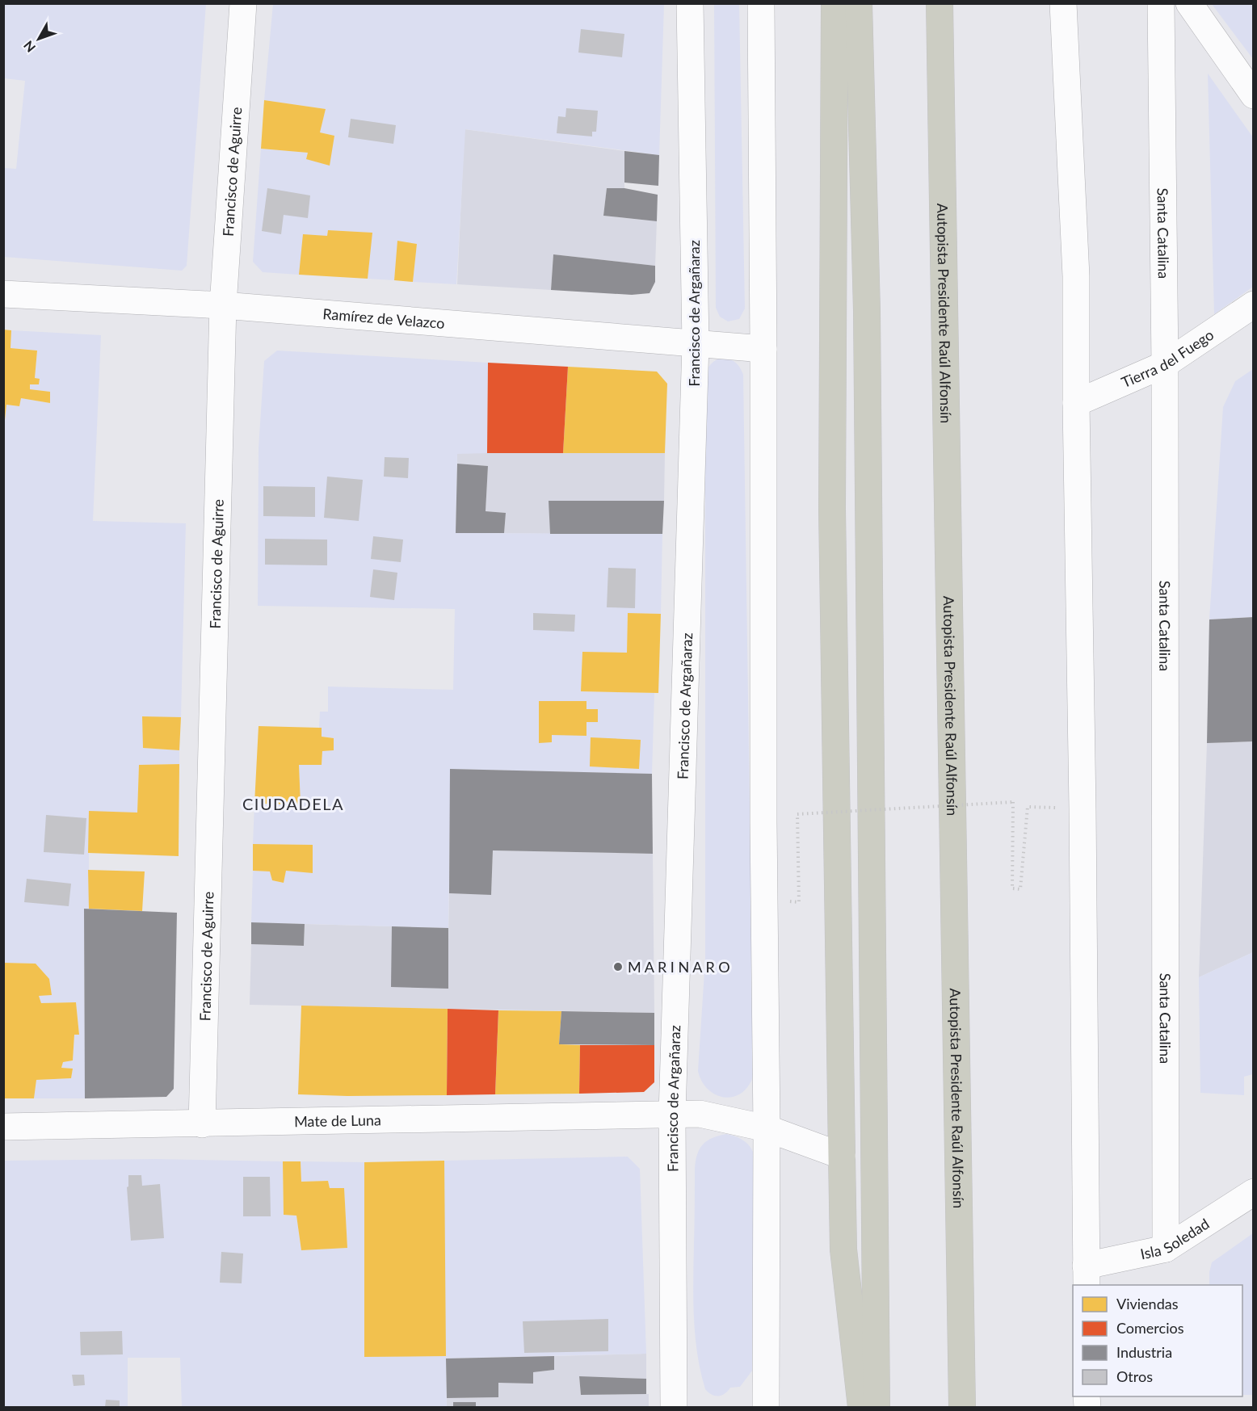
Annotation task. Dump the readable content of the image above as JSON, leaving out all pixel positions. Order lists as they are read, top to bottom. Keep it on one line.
{"streets":{"highway":["Autopista Presidente Raúl Alfonsín"],"street":["Francisco de Aguirre","Santa Catalina","Francisco de Argañaraz","Ramírez de Velazco","Tierra del Fuego","Mate de Luna","Isla Soledad"]},"crossings":[["Francisco de Aguirre","Ramírez de Velazco"],["Francisco de Aguirre","Mate de Luna"],["Santa Catalina","Tierra del Fuego"],["Santa Catalina","Isla Soledad"],["Francisco de Argañaraz","Ramírez de Velazco"],["Francisco de Argañaraz","Mate de Luna"]],"districts":["CIUDADELA"],"places":["M A R I N A R O"],"legend":["Viviendas","Comercios","Industria","Otros"],"north":"bottom left"}
